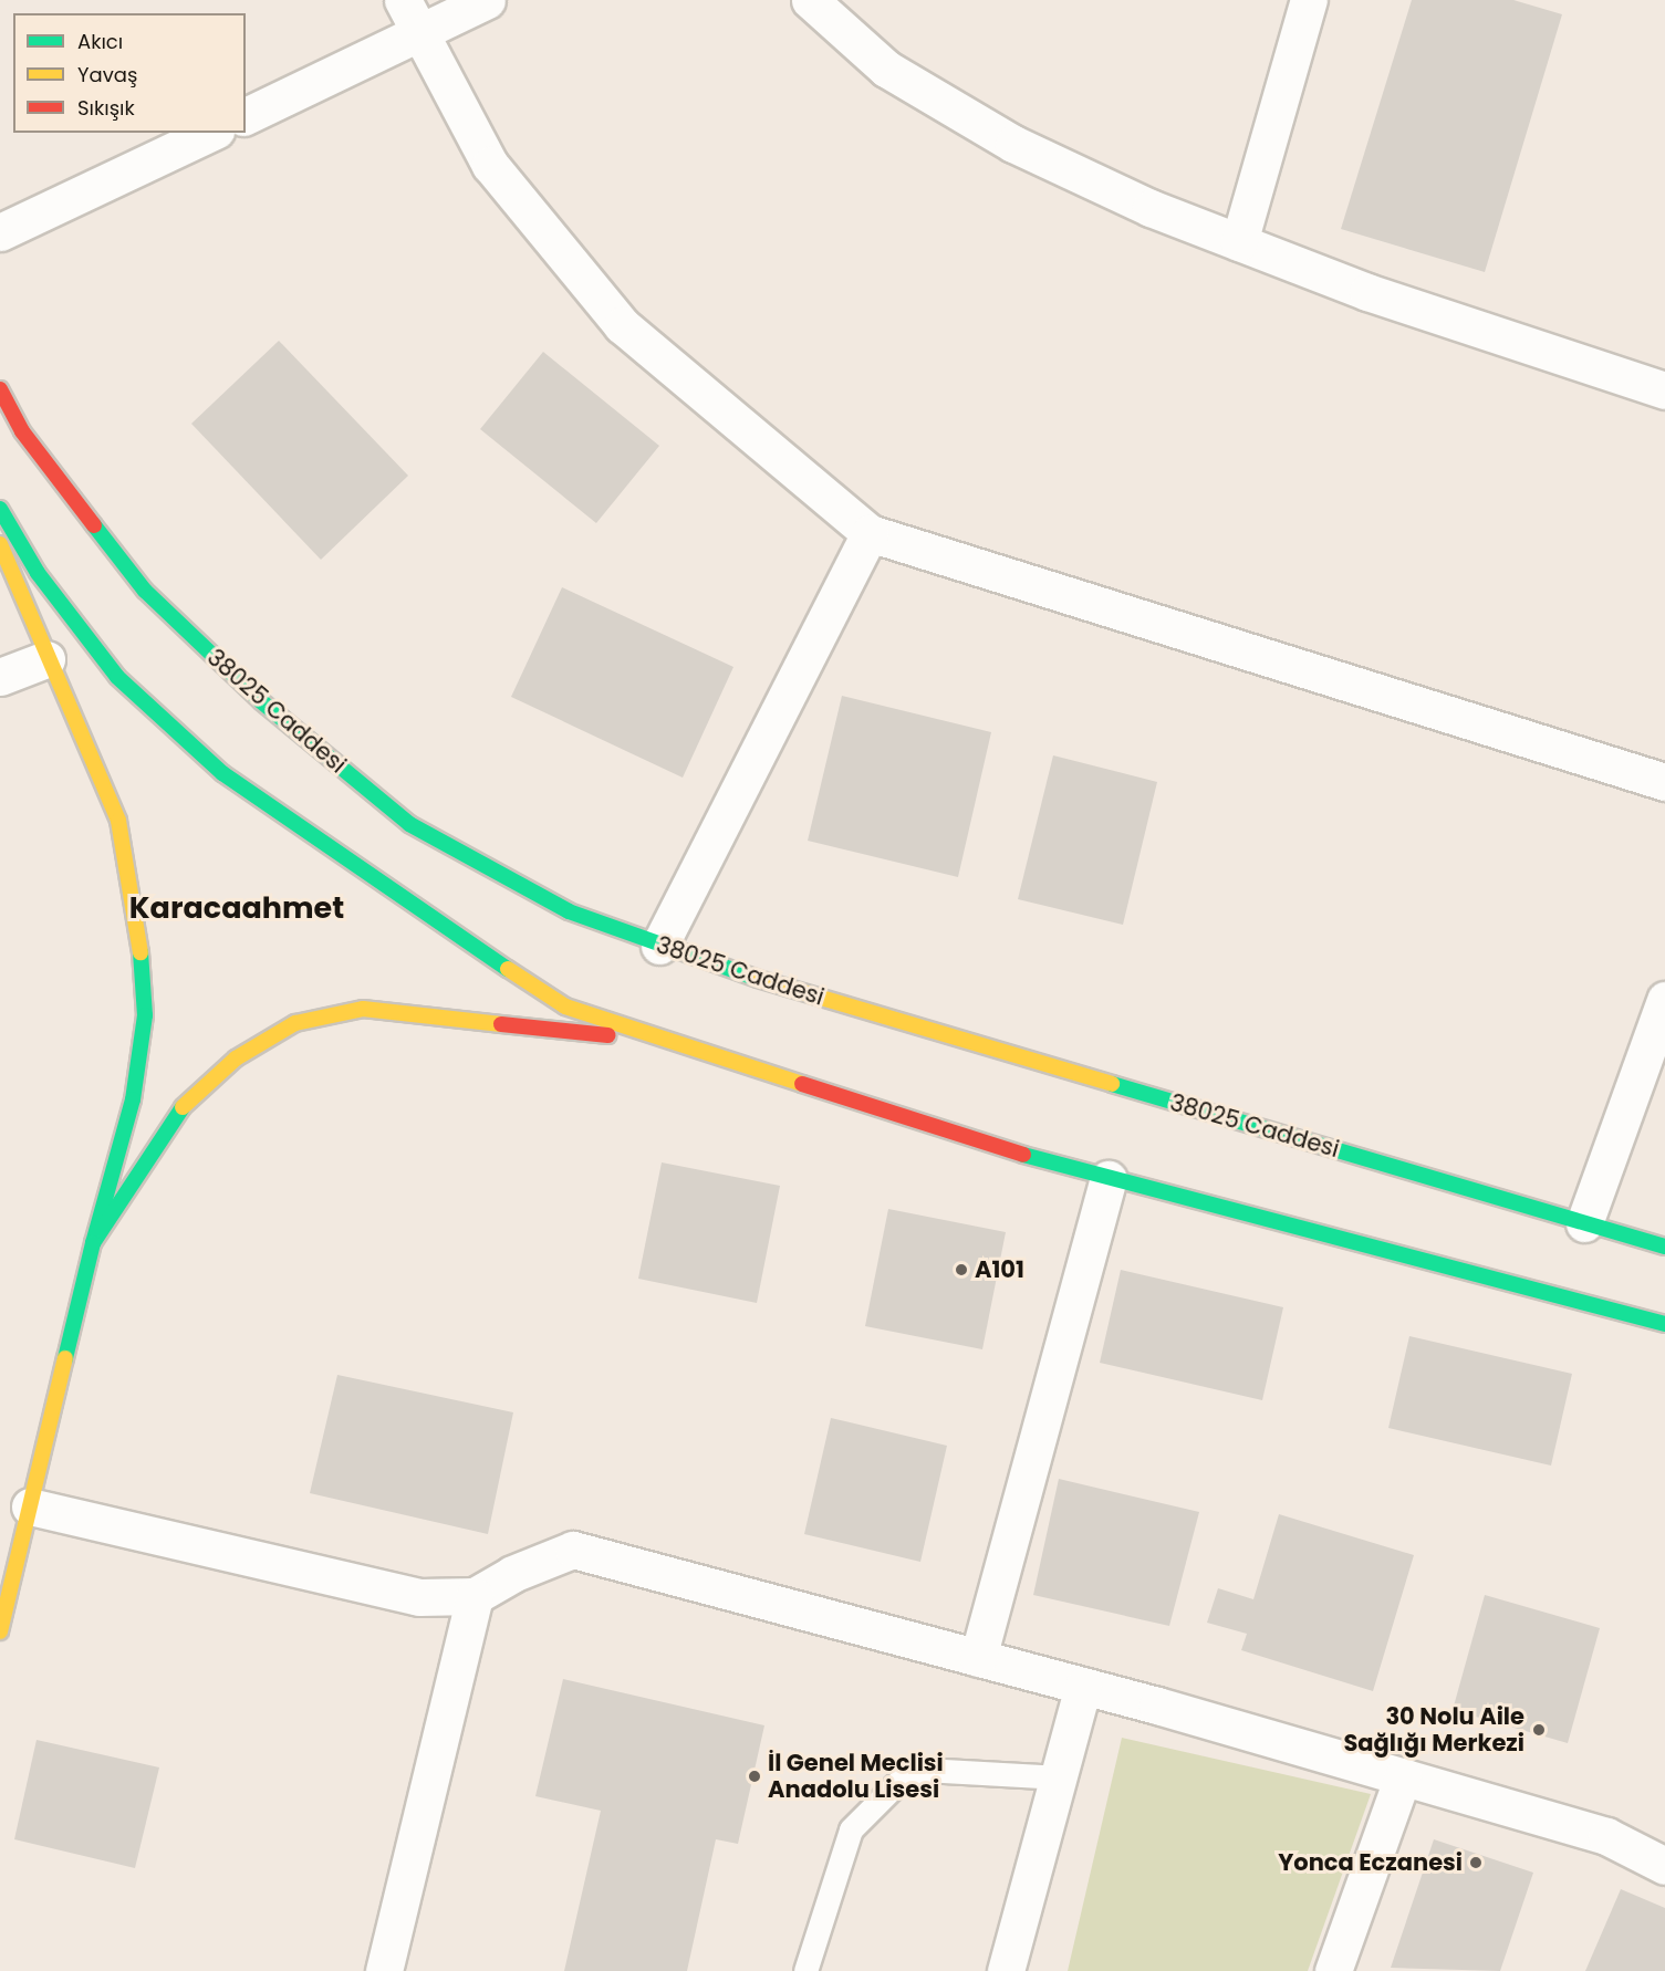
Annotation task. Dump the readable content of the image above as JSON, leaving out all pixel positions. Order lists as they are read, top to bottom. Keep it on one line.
{"streets":{"main road":["38025 Caddesi"]},"districts":["Karacaahmet"],"places":["A101","30 Nolu Aile Sağlığı Merkezi","İl Genel Meclisi Anadolu Lisesi","Yonca Eczanesi"],"legend":["Akıcı","Yavaş","Sıkışık"]}
